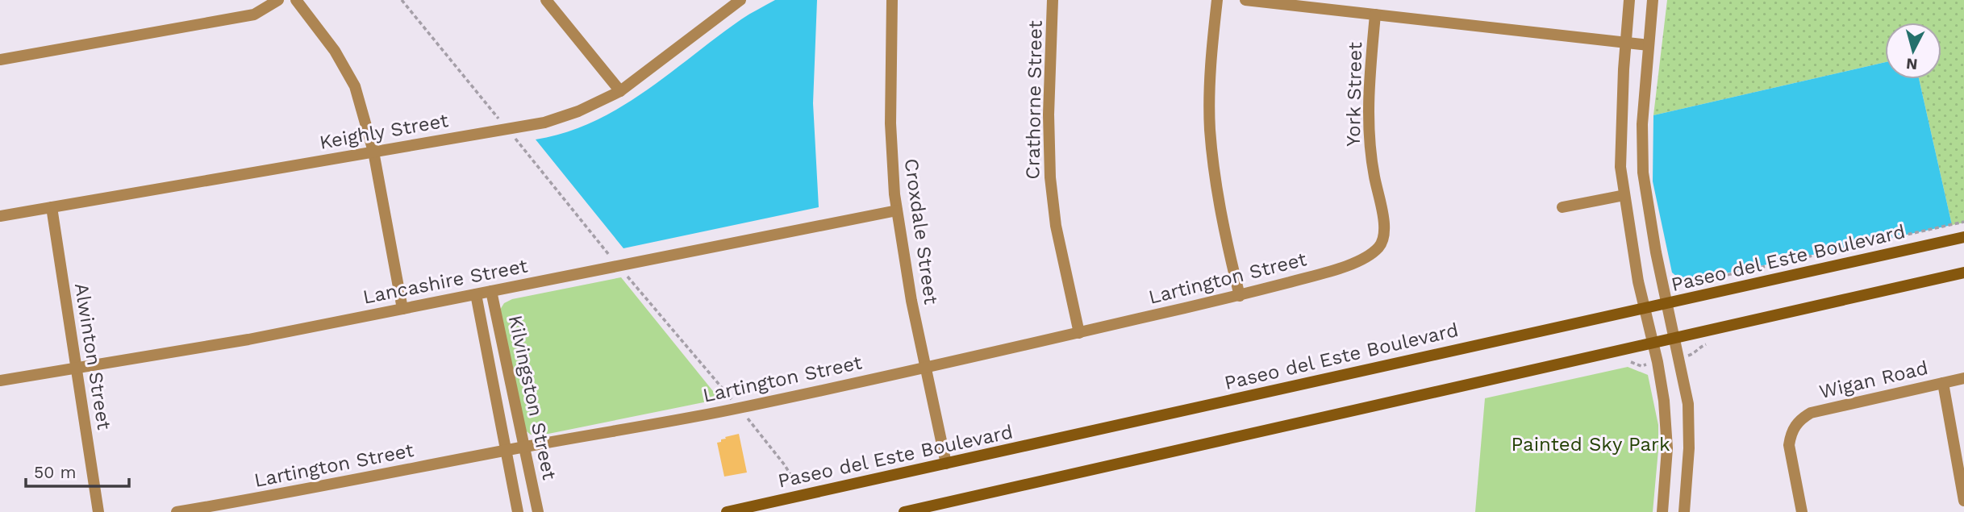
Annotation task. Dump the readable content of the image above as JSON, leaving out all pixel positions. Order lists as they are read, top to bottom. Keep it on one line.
{"streets":{"main road":["Paseo del Este Boulevard"],"street":["York Street","Crathorne Street","Keighly Street","Croxdale Street","Lartington Street","Lancashire Street","Alwinton Street","Wigan Road","Kilvingston Street"]},"crossings":[["York Street","Lartington Street"],["Crathorne Street","Lartington Street"],["Keighly Street","Alwinton Street"],["Croxdale Street","Paseo del Este Boulevard"],["Croxdale Street","Lartington Street"],["Croxdale Street","Lancashire Street"],["Lartington Street","Kilvingston Street"],["Lancashire Street","Alwinton Street"],["Lancashire Street","Kilvingston Street"]],"parks":["Painted Sky Park"],"scale_bar":"50 m","north":"bottom"}
